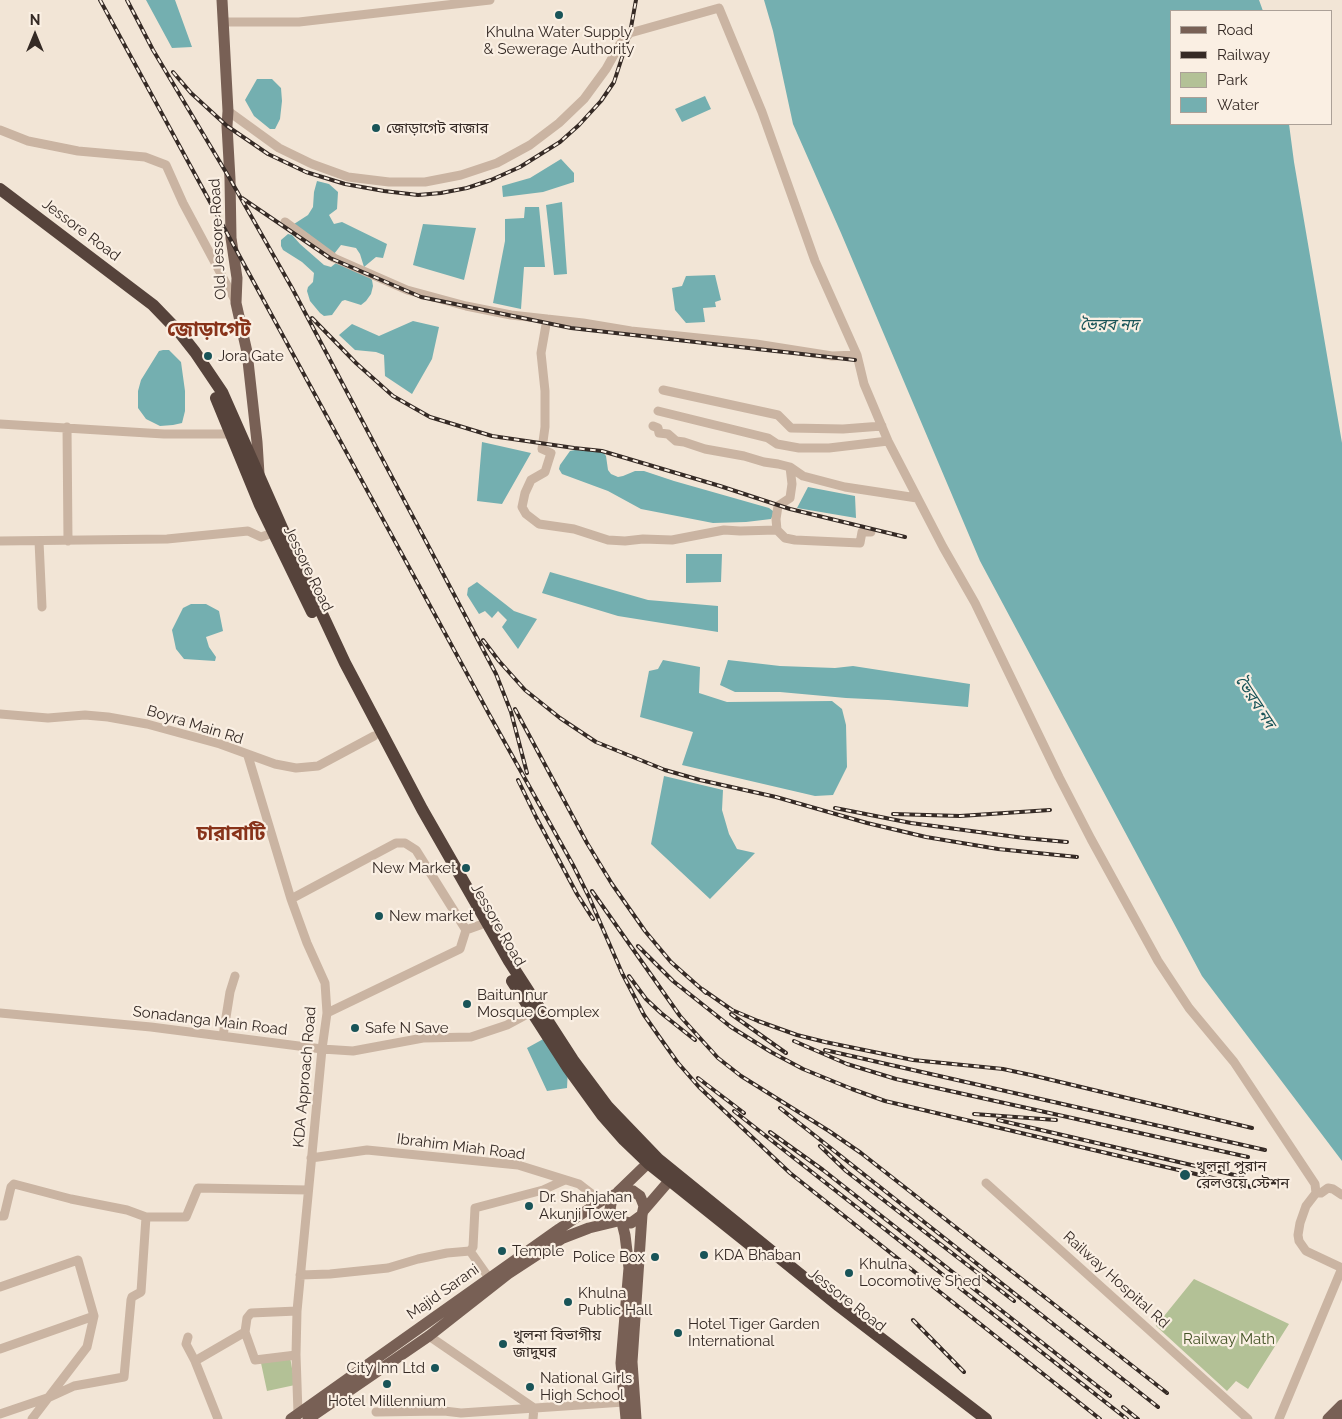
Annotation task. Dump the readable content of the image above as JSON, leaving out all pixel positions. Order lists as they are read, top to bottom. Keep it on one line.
{"streets":{"highway":["Jessore Road"],"main road":["Old Jessore Road","Majid Sarani"],"street":["Boyra Main Rd","Sonadanga Main Road","KDA Approach Road","Ibrahim Miah Road","Railway Hospital Rd"]},"crossings":[["Jessore Road","Old Jessore Road"],["Jessore Road","Boyra Main Rd"],["Jessore Road","Sonadanga Main Road"],["Jessore Road","Majid Sarani"],["Boyra Main Rd","KDA Approach Road"],["Sonadanga Main Road","KDA Approach Road"],["KDA Approach Road","Ibrahim Miah Road"],["KDA Approach Road","Majid Sarani"],["Ibrahim Miah Road","Majid Sarani"]],"districts":["জোড়াগেট","চারাবাটি"],"water":["ভৈরব নদ"],"parks":["Railway Math"],"places":["Khulna Water Supply & Sewerage Authority","জোড়াগেট বাজার","Jora Gate","New Market","New market","Baitun nur Mosque Complex","Safe N Save","খুলনা পুরান রেলওয়ে স্টেশন","Dr. Shahjahan Akunji Tower","Temple","KDA Bhaban","Police Box","Khulna Locomotive Shed","Khulna Public Hall","Hotel Tiger Garden International","খুলনা বিভাগীয় জাদুঘর","City Inn Ltd","Hotel Millennium","National Girls High School"],"legend":["Road","Railway","Park","Water"],"north":"top"}
